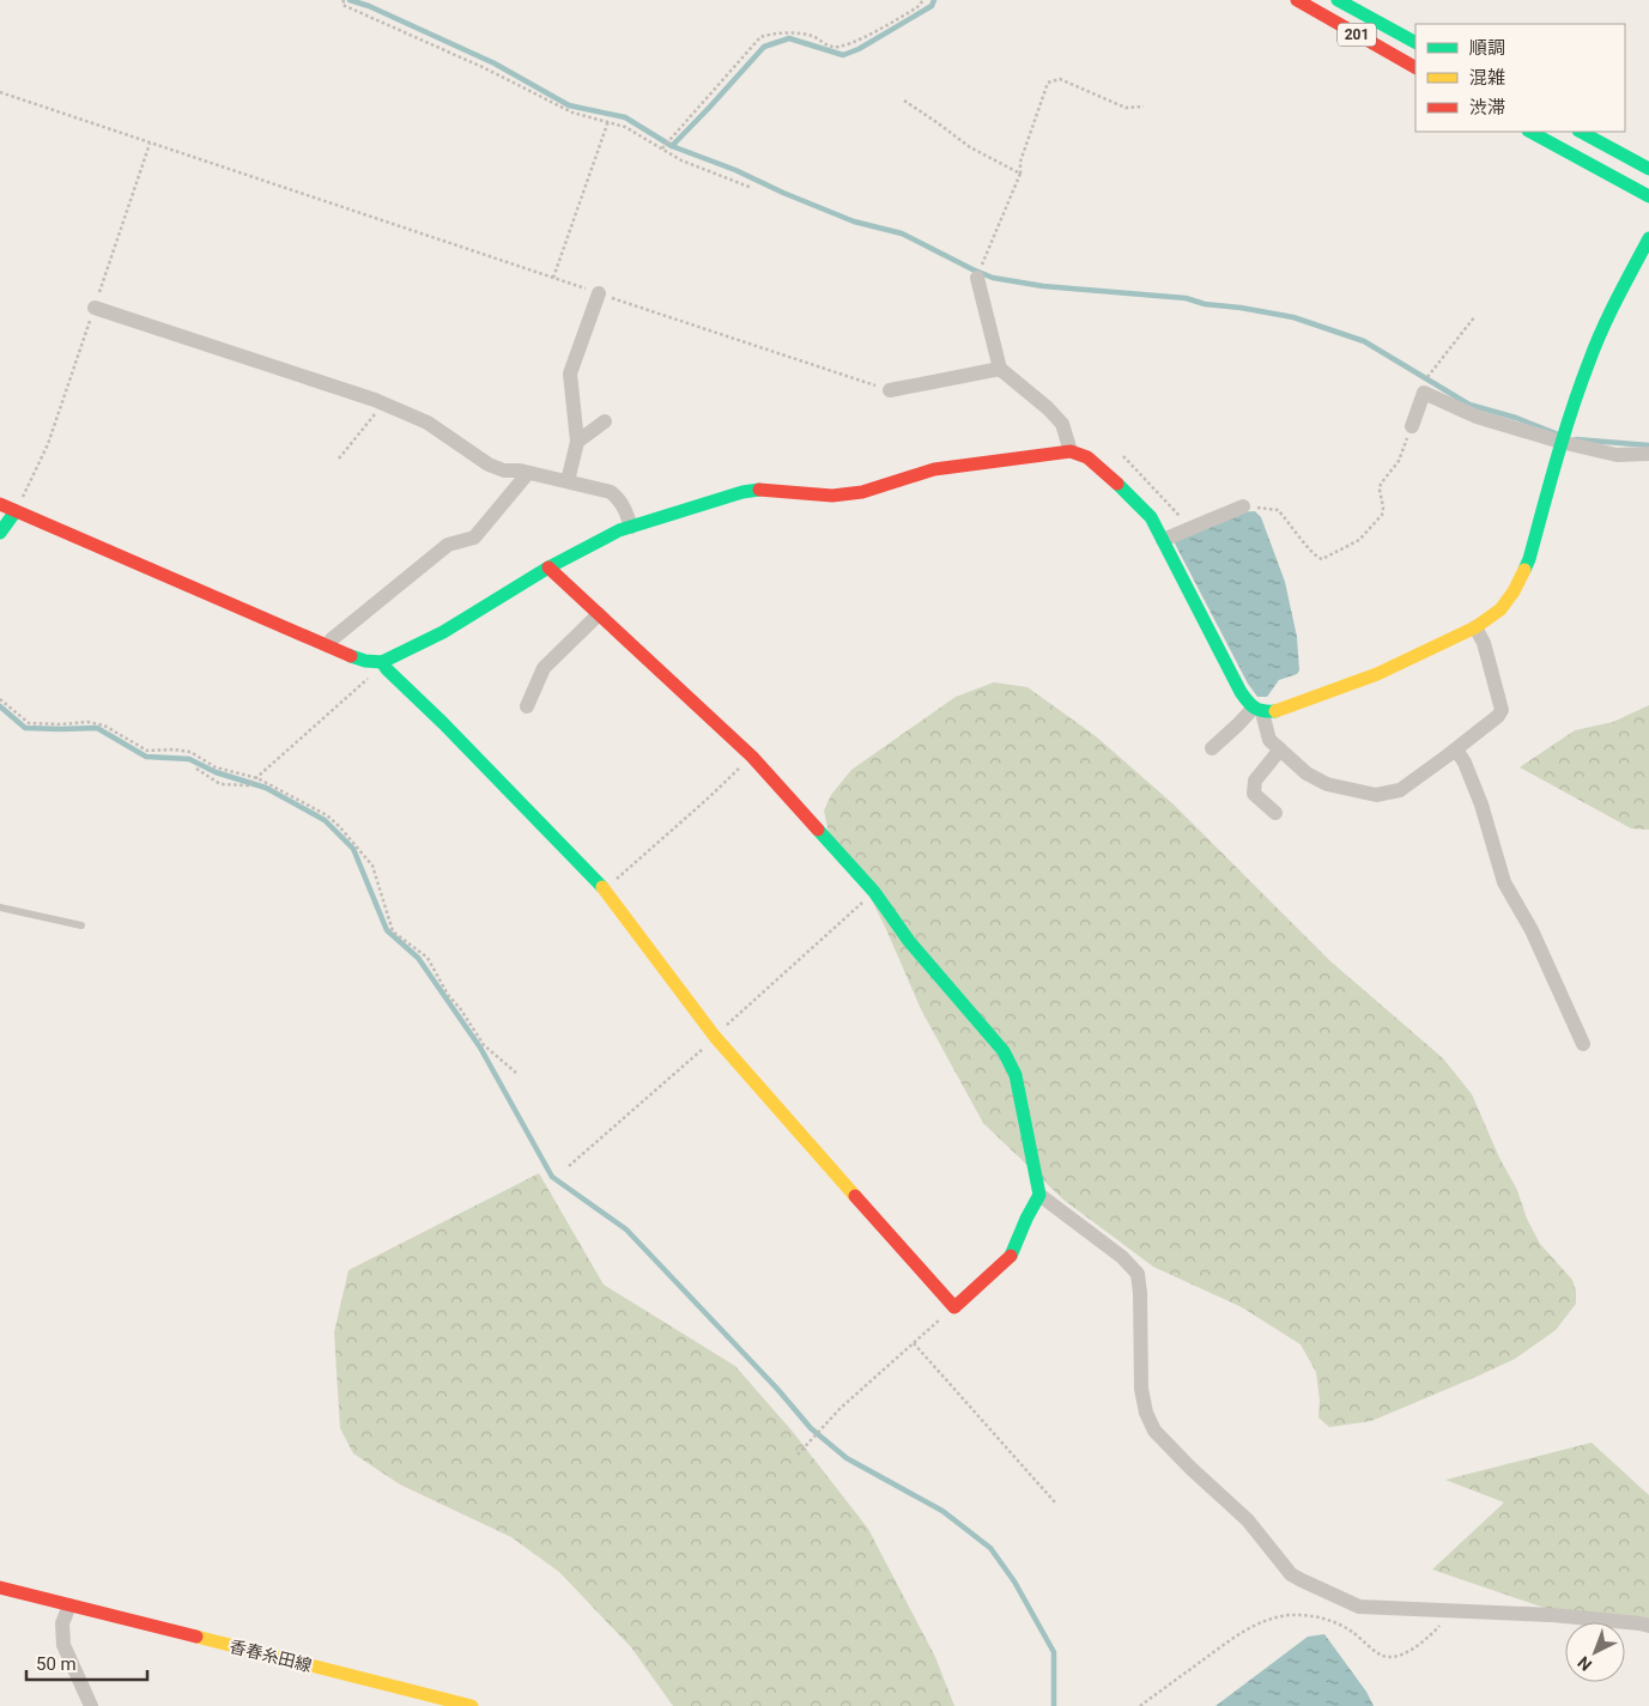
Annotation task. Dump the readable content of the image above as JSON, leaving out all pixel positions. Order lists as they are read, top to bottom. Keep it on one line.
{"streets":{"main road":["201","香春糸田線"]},"legend":["順調","混雑","渋滞"],"scale_bar":"50 m","north":"bottom left"}
